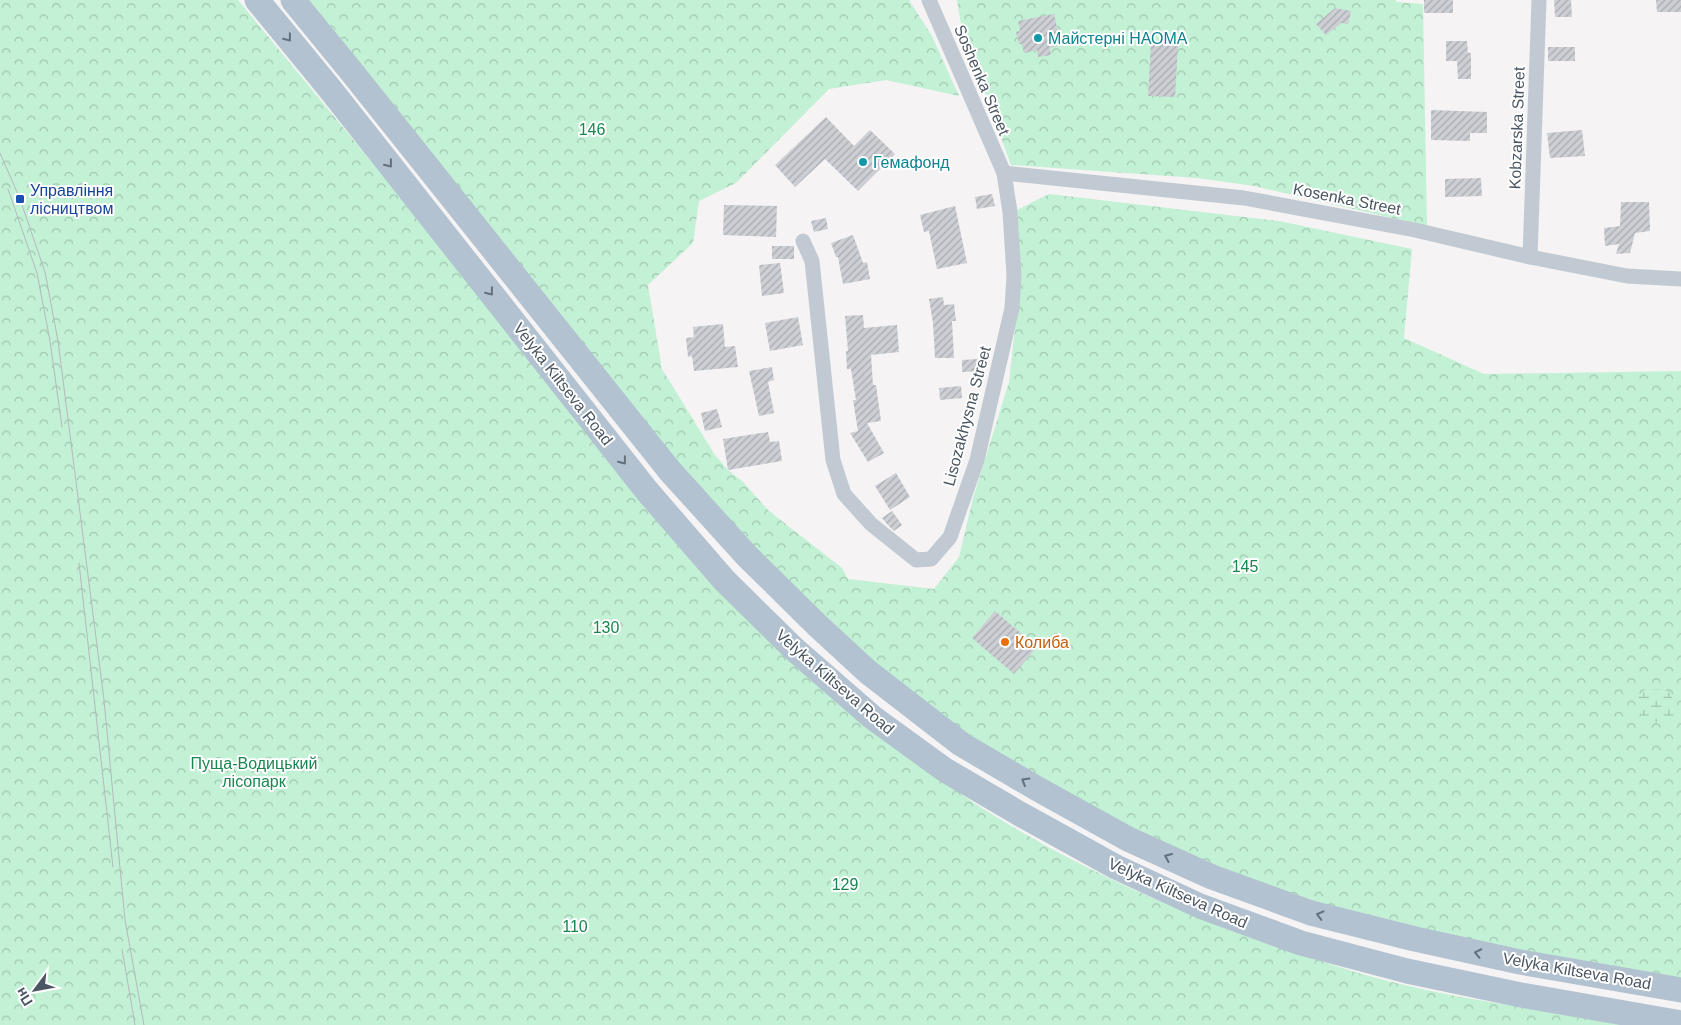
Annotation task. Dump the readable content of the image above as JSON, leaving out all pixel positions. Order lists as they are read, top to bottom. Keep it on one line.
{"streets":{"main road":["Velyka Kiltseva Road"],"street":["Soshenka Street","Kobzarska Street","Kosenka Street","Lisozakhysna Street"]},"crossings":[["Soshenka Street","Kosenka Street"],["Soshenka Street","Lisozakhysna Street"],["Kobzarska Street","Kosenka Street"],["Kosenka Street","Lisozakhysna Street"]],"parks":["146","145","130","Пуща-Водицький лісопарк","129","110"],"places":{"other":["Майстерні НАОМА","Гемафонд","Колиба"],"transit":["Управління лісництвом"]},"north":"bottom left"}
